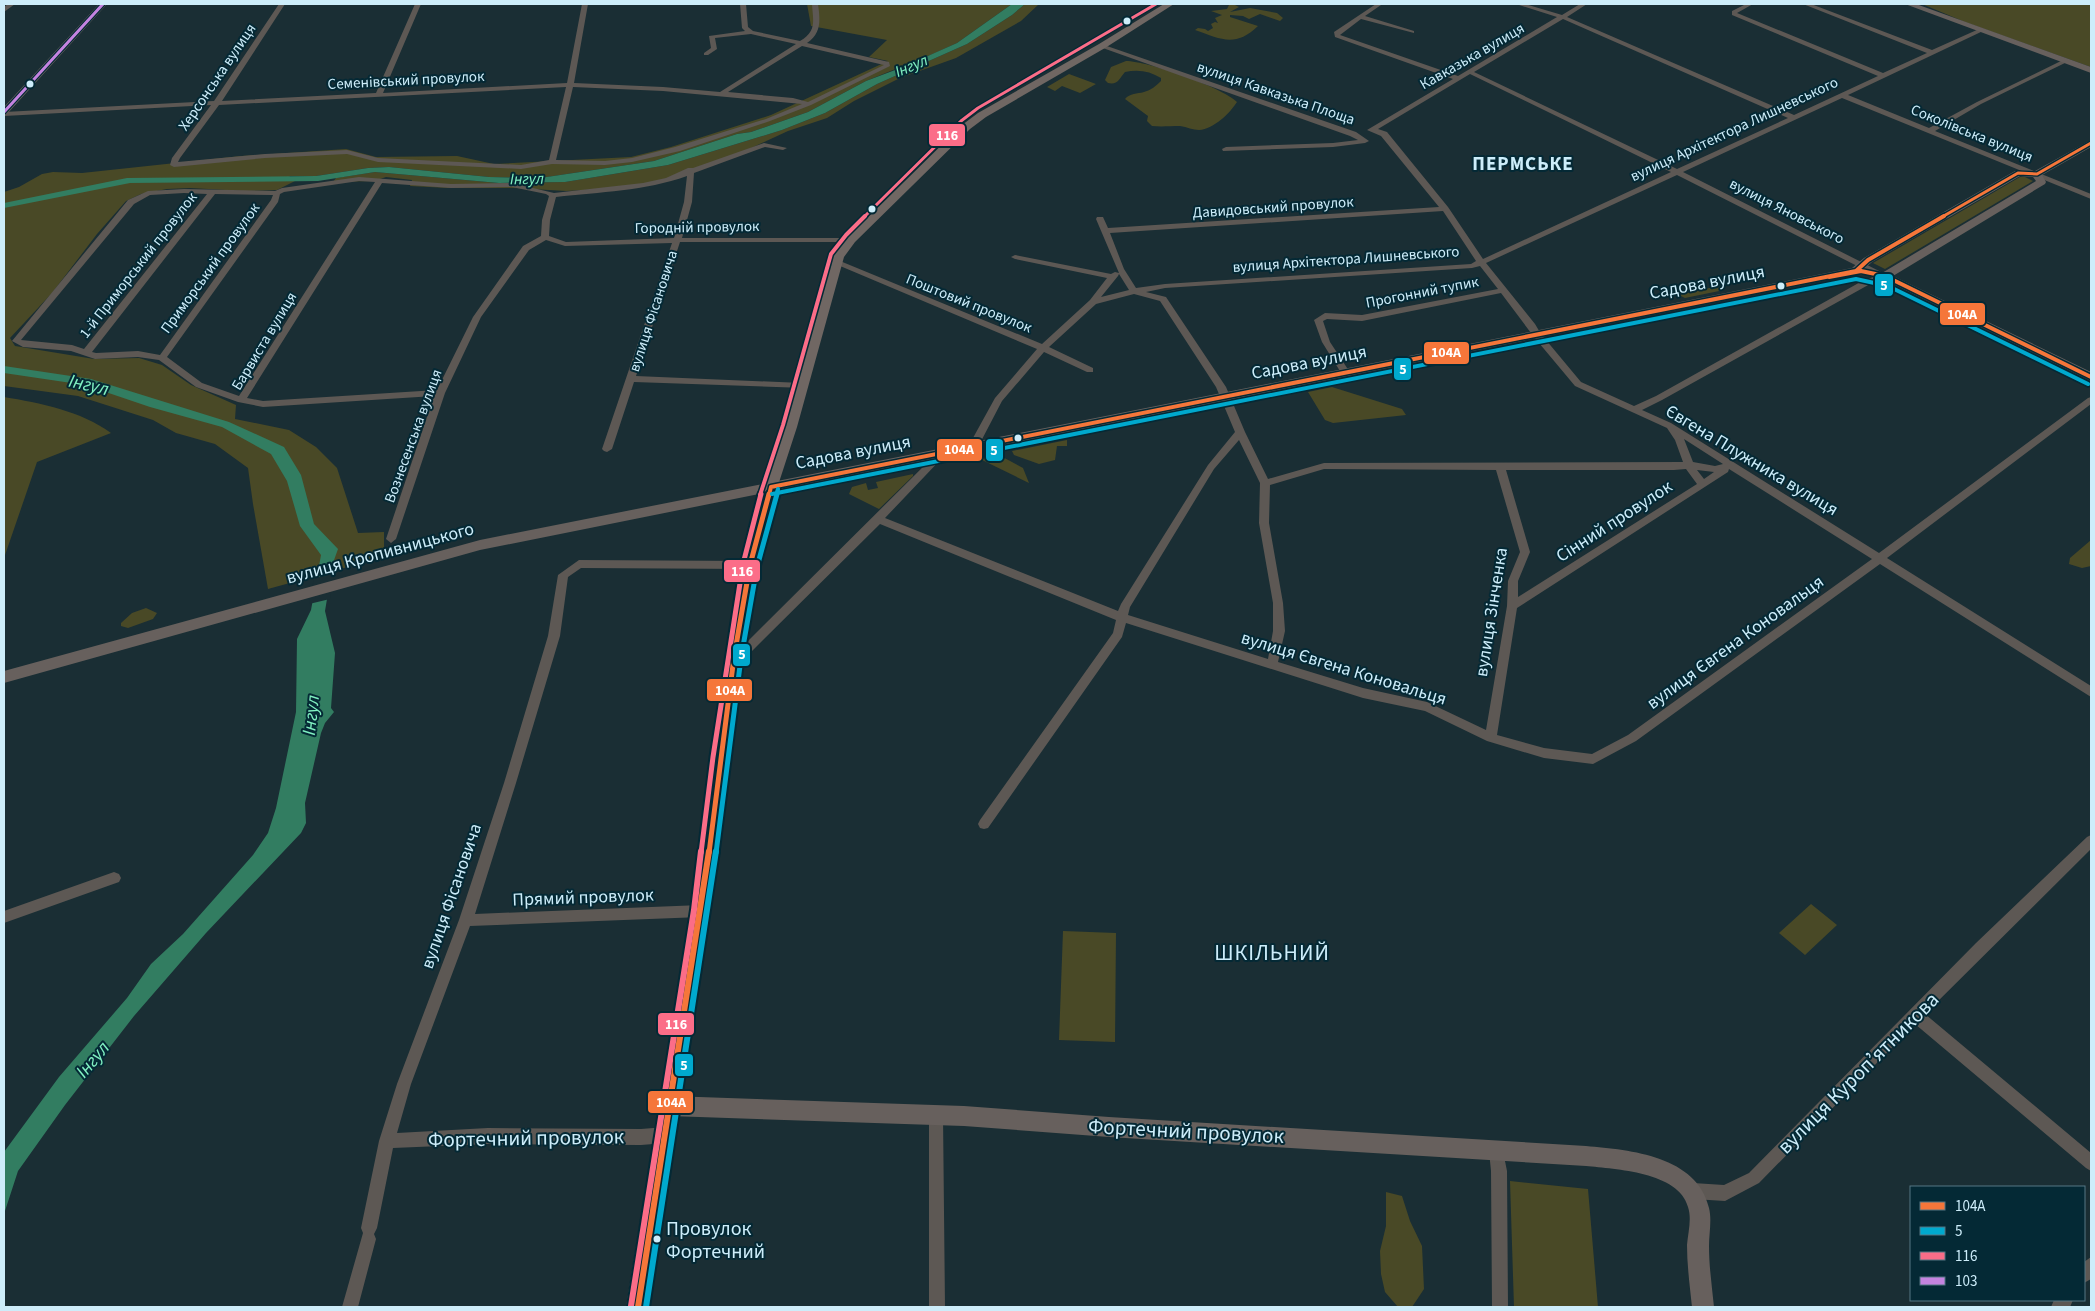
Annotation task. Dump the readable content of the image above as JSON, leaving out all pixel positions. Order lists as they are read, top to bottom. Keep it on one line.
{"streets":{"street":["Кавказька вулиця","Херсонська вулиця","Семенівський провулок","вулиця Кавказька Площа","вулиця Архітектора Лишневського","Соколівська вулиця","Давидовський провулок","вулиця Яновського","Городній провулок","1-й Приморський провулок","Приморський провулок","Садова вулиця","Прогонний тупик","Поштовий провулок","вулиця Фісановича","Барвиста вулиця","Вознесенська вулиця","Євгена Плужника вулиця","Сінний провулок","вулиця Кропивницького","вулиця Зінченка","вулиця Євгена Коновальця","Прямий провулок","вулиця Куропʼятникова","Фортечний провулок"]},"crossings":[["Кавказька вулиця","вулиця Кавказька Площа"],["Кавказька вулиця","вулиця Яновського"],["Кавказька вулиця","Євгена Плужника вулиця"],["Херсонська вулиця","Семенівський провулок"],["вулиця Архітектора Лишневського","Соколівська вулиця"],["вулиця Архітектора Лишневського","вулиця Яновського"],["вулиця Архітектора Лишневського","Садова вулиця"],["вулиця Архітектора Лишневського","Поштовий провулок"],["вулиця Архітектора Лишневського","Євгена Плужника вулиця"],["Соколівська вулиця","Садова вулиця"],["Давидовський провулок","Євгена Плужника вулиця"],["вулиця Яновського","Садова вулиця"],["Городній провулок","вулиця Фісановича"],["Городній провулок","Вознесенська вулиця"],["Садова вулиця","Прогонний тупик"],["Садова вулиця","Євгена Плужника вулиця"],["Садова вулиця","вулиця Кропивницького"],["Прогонний тупик","Євгена Плужника вулиця"],["вулиця Фісановича","Прямий провулок"],["вулиця Фісановича","Фортечний провулок"],["Барвиста вулиця","Вознесенська вулиця"],["Євгена Плужника вулиця","Сінний провулок"],["Євгена Плужника вулиця","вулиця Євгена Коновальця"],["Сінний провулок","вулиця Зінченка"],["вулиця Зінченка","вулиця Євгена Коновальця"],["вулиця Куропʼятникова","Фортечний провулок"]],"districts":["ПЕРМСЬКЕ","ШКІЛЬНИЙ"],"water":["Інгул"],"places":["Провулок Фортечний"],"lines":["transit line 116","transit line 103","transit line 104А","transit line 5"],"legend":["104А","5","116","103"]}
